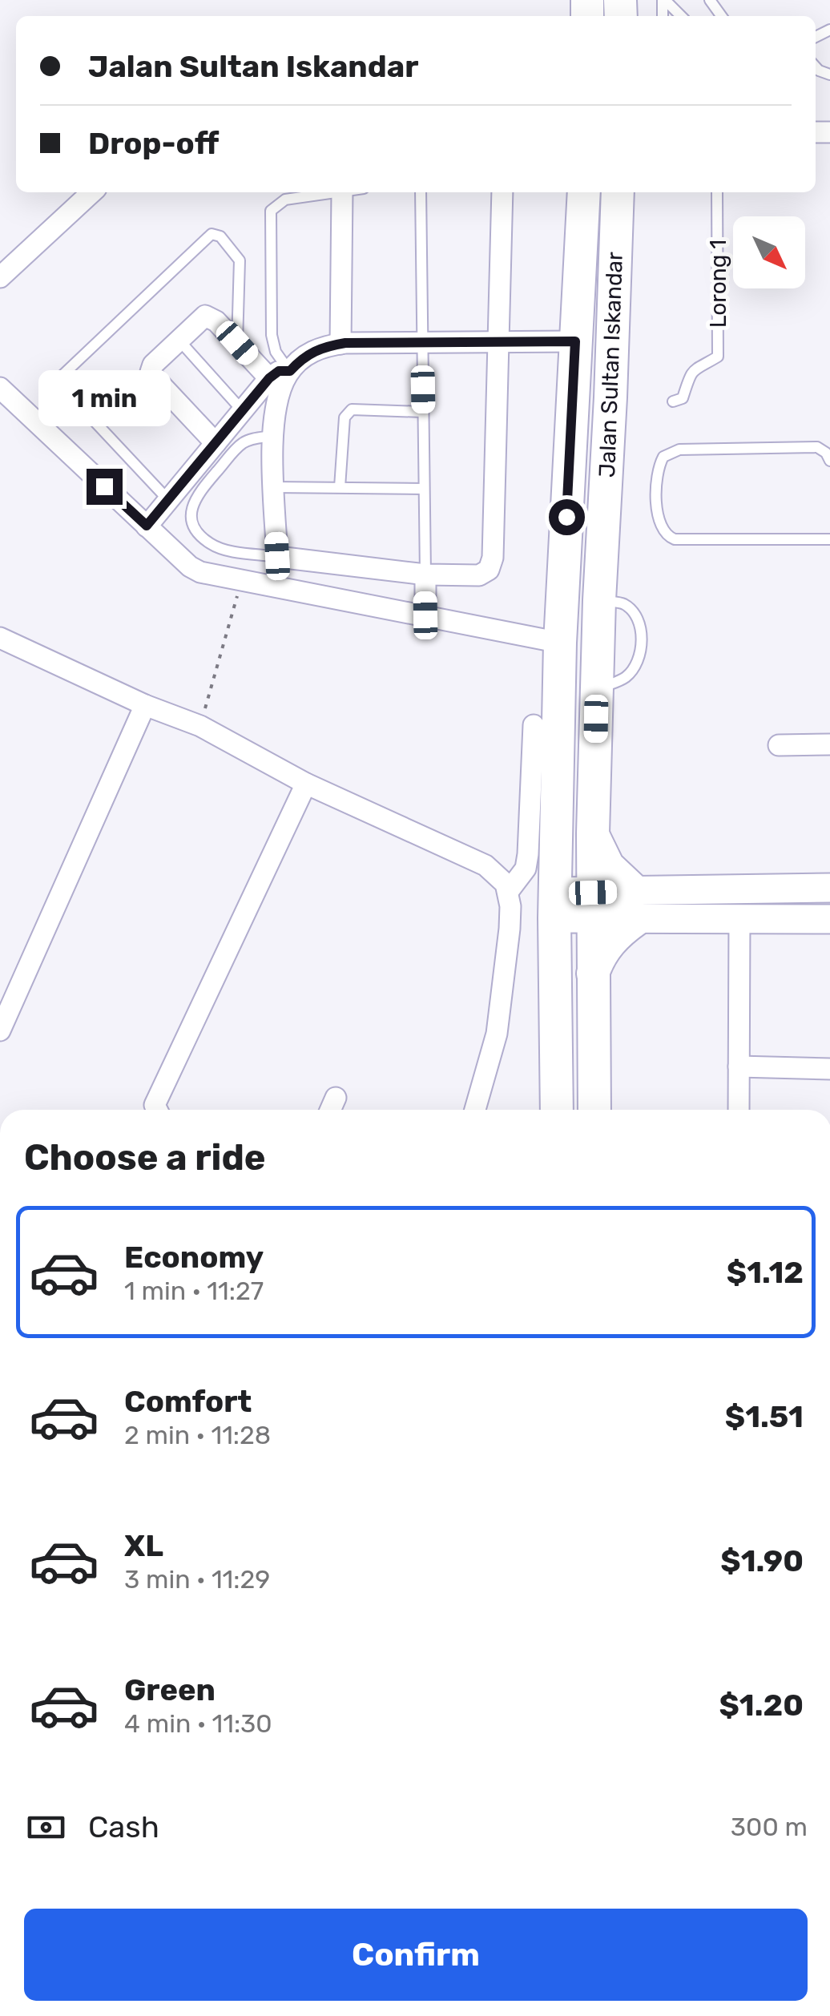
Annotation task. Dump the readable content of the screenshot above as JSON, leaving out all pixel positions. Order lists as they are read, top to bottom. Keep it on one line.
{"streets":{"main road":["Jalan Sultan Iskandar"],"lane":["Lorong 1"]},"north":"bottom right","page":{"banner":["Jalan Sultan Iskandar","Drop-off"],"bubble":"1 min","heading":"Choose a ride","list":[{"name":"Economy","note":"1 min · 11:27","value":"$1.12"},{"name":"Comfort","note":"2 min · 11:28","value":"$1.51"},{"name":"XL","note":"3 min · 11:29","value":"$1.90"},{"name":"Green","note":"4 min · 11:30","value":"$1.20"}],"pay":["Cash","300 m"],"buttons":"Confirm"}}
